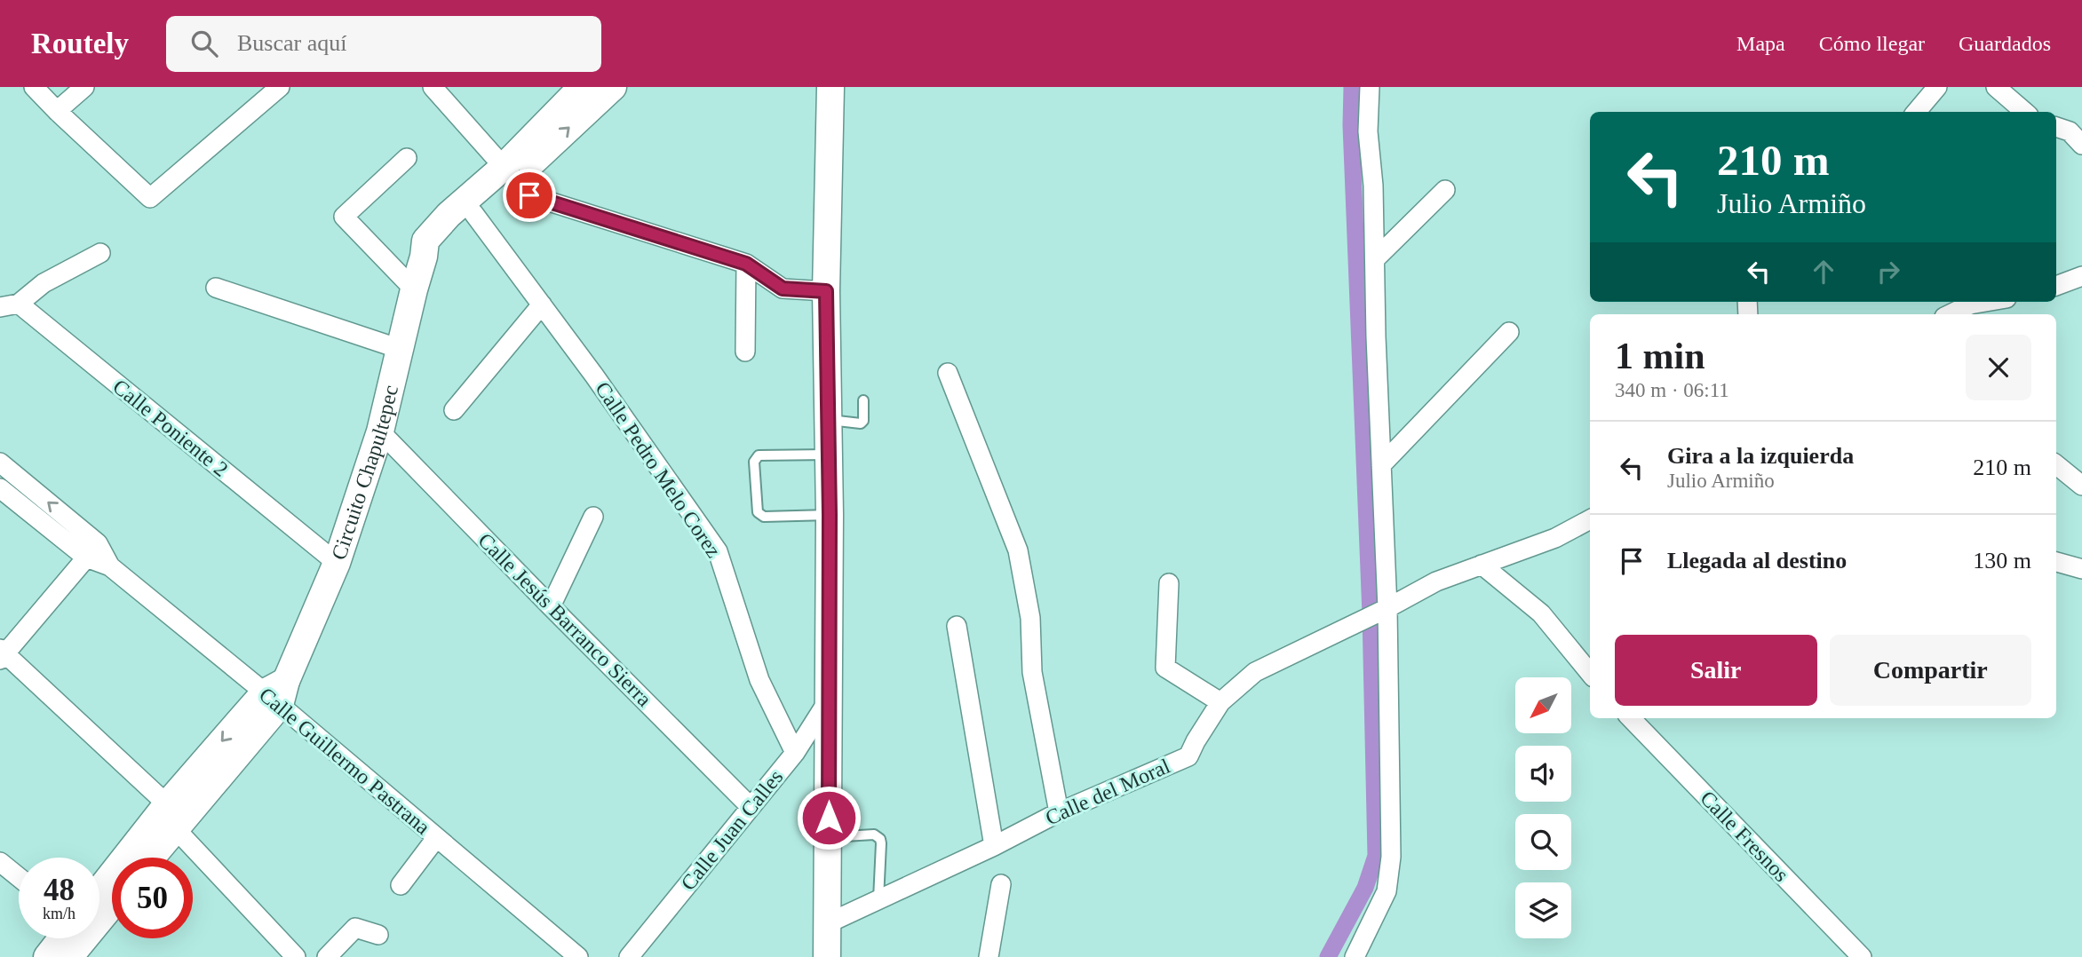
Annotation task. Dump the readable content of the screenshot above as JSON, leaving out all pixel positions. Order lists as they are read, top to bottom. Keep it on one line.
{"streets":{"main road":["Circuito Chapultepec"],"street":["Calle Poniente 2","Calle Pedro Melo Corez","Calle Jesús Barranco Sierra","Calle Guillermo Pastrana","Calle del Moral","Calle Juan Calles","Calle Fresnos"]},"crossings":[["Calle Poniente 2","Circuito Chapultepec"],["Calle Pedro Melo Corez","Circuito Chapultepec"],["Calle Pedro Melo Corez","Calle Juan Calles"],["Circuito Chapultepec","Calle Jesús Barranco Sierra"],["Circuito Chapultepec","Calle Guillermo Pastrana"],["Calle Jesús Barranco Sierra","Calle Juan Calles"]],"north":"bottom left","page":{"header":"Routely","search":"Buscar aquí","nav":["Mapa","Cómo llegar","Guardados"],"turn":["210 m","Julio Armiño"],"heading":["1 min","340 m · 06:11"],"list":[{"name":"Gira a la izquierda","note":"Julio Armiño","value":"210 m"},{"name":"Llegada al destino","value":"130 m"}],"buttons":["Salir","Compartir"],"speed":"48 km/h","limit":"50"}}
